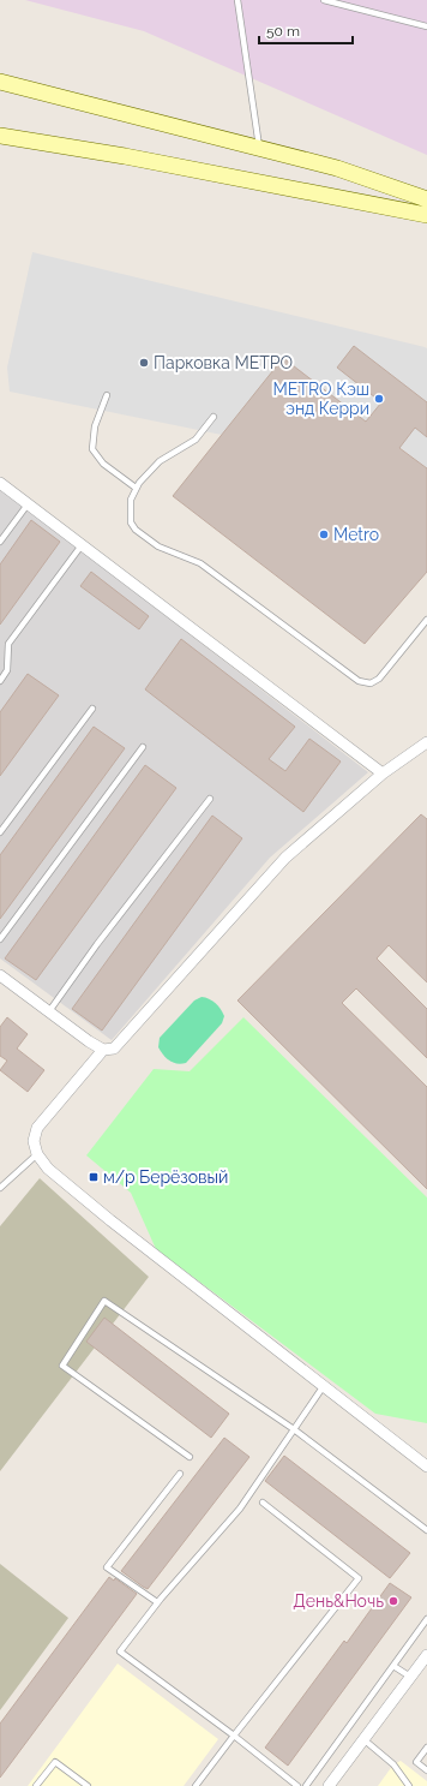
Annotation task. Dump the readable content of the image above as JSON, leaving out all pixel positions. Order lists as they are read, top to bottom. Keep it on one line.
{"places":{"other":["Парковка МЕТРО","METRO Кэш энд Керри","Metro","День&Ночь"],"transit":["м/р Берёзовый"]},"scale_bar":"50 m"}
